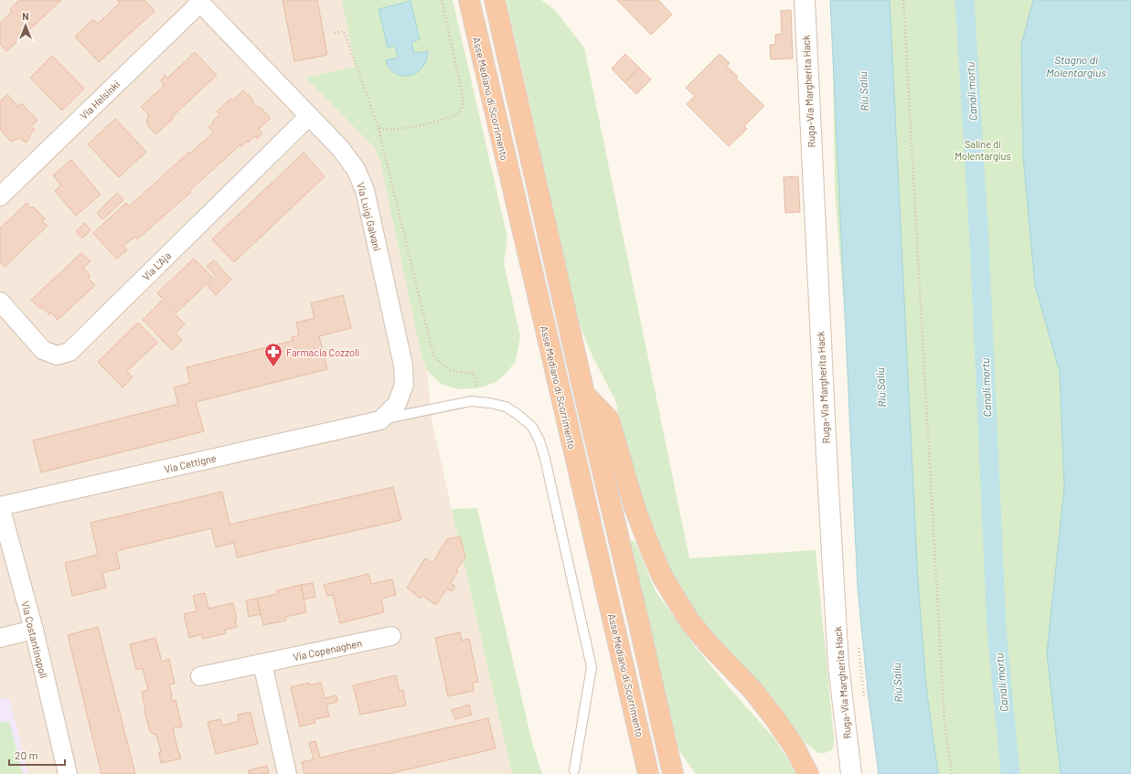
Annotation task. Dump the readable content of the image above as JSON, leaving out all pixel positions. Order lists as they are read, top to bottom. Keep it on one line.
{"streets":{"highway":["Asse Mediano di Scorrimento"],"main road":["Ruga-Via Margherita Hack"],"street":["Via Helsinki","Via Luigi Galvani","Via L'Aja","Via Cettigne","Via Costantinopoli","Via Copenaghen"]},"crossings":[["Via Helsinki","Via Luigi Galvani"],["Via Luigi Galvani","Via L'Aja"],["Via Luigi Galvani","Via Cettigne"],["Via Cettigne","Via Costantinopoli"]],"water":["Stagno di Molentargius","Riu Saliu","Canali mortu"],"parks":["Saline di Molentargius"],"places":{"pharmacy":["Farmacia Cozzoli"]},"scale_bar":"20 m","north":"top"}
